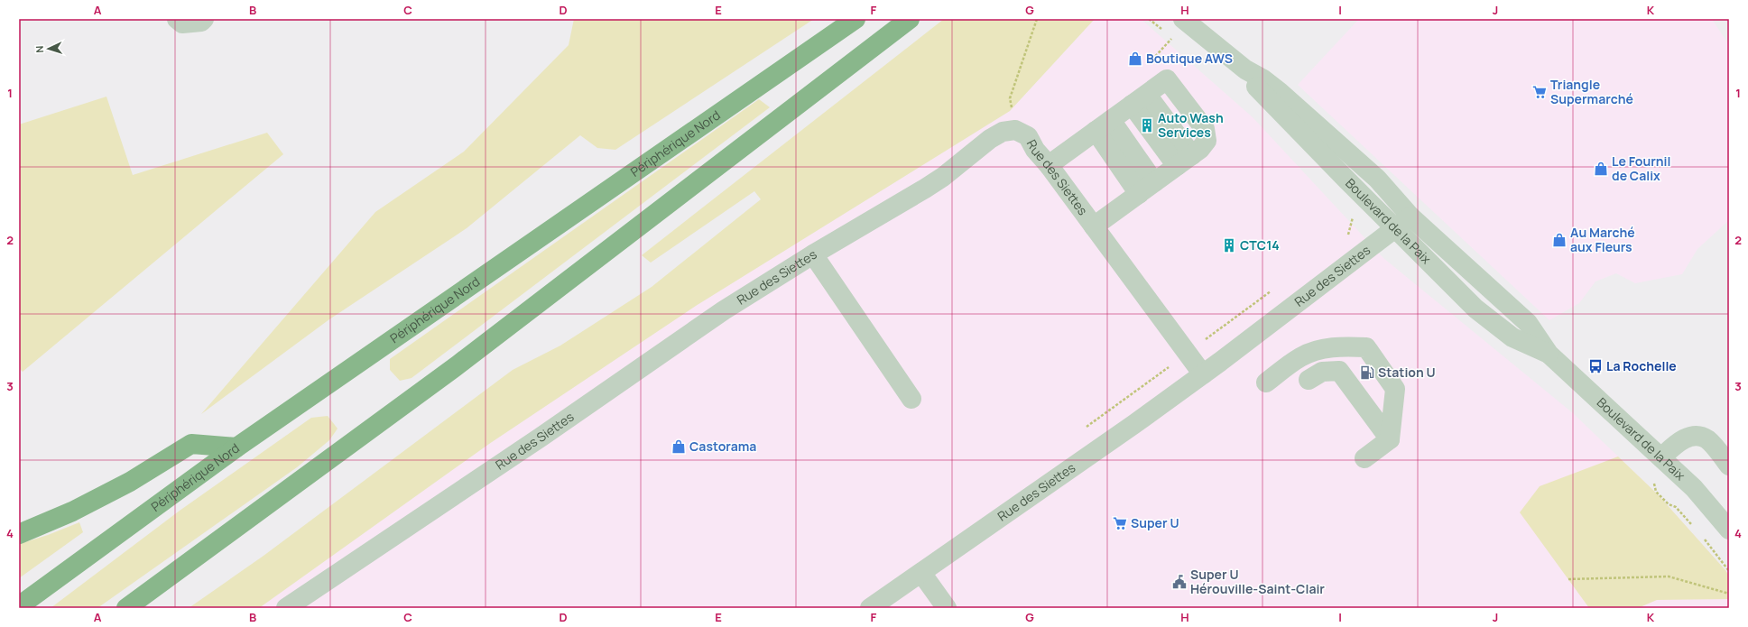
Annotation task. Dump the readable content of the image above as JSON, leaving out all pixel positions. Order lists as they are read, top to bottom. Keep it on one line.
{"streets":{"highway":["Périphérique Nord"],"street":["Rue des Siettes","Boulevard de la Paix"]},"crossings":[["Rue des Siettes","Boulevard de la Paix"]],"places":{"shop":["Boutique AWS","Le Fournil de Calix","Au Marché aux Fleurs","Castorama"],"supermarket":["Triangle Supermarché","Super U"],"building":["Auto Wash Services","CTC14"],"bus stop":["La Rochelle"],"fuel station":["Station U"],"public building":["Super U Hérouville-Saint-Clair"]},"north":"left","grid":{"columns":["A","B","C","D","E","F","G","H","I","J","K"],"rows":["1","2","3","4"]}}
